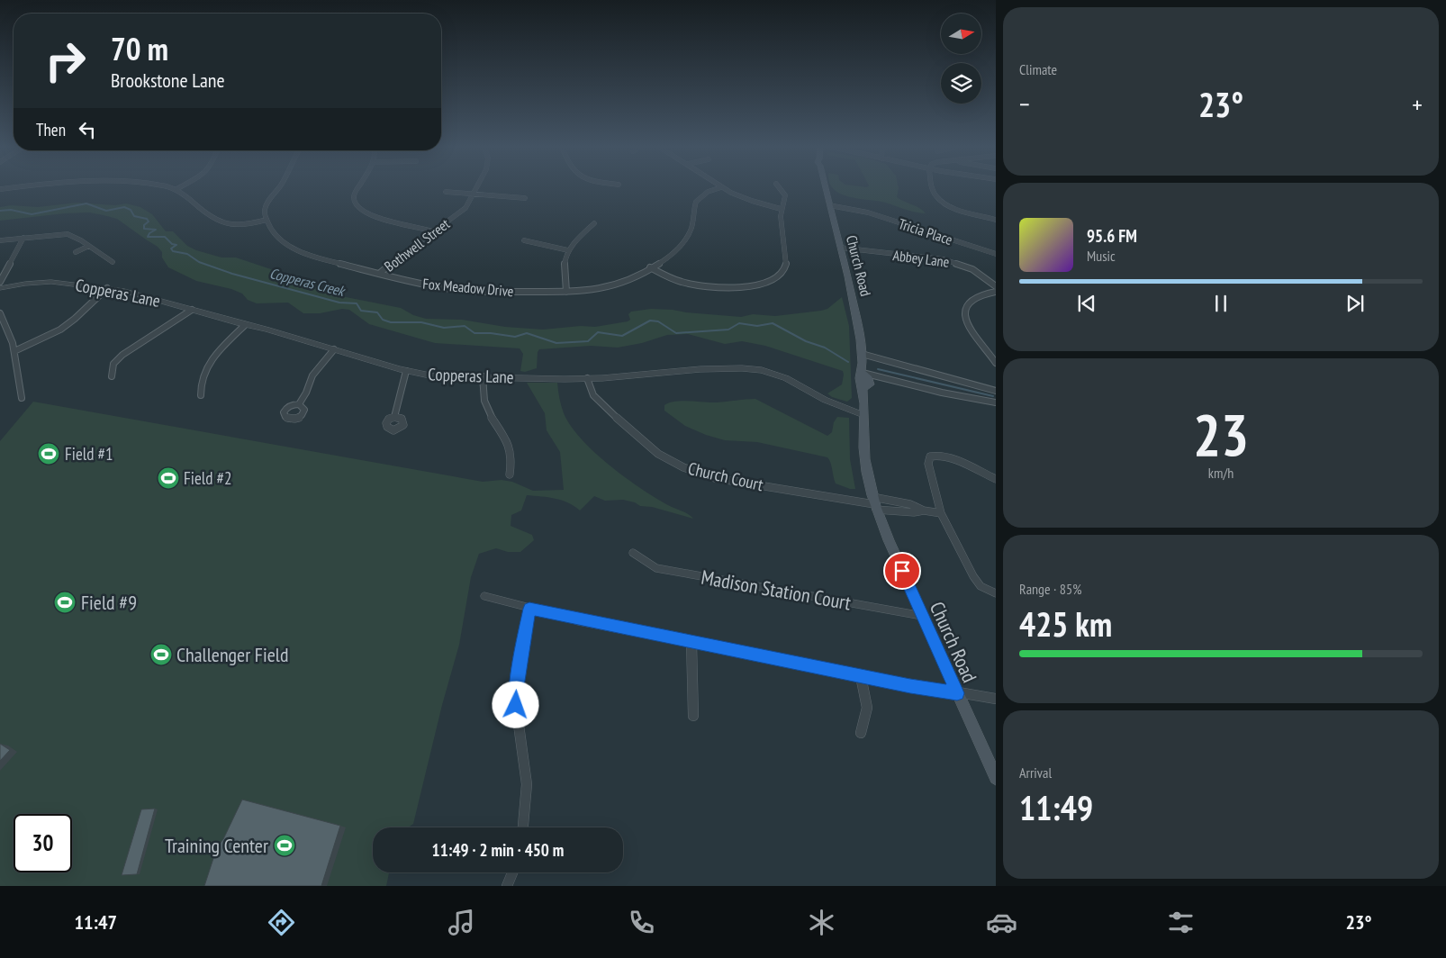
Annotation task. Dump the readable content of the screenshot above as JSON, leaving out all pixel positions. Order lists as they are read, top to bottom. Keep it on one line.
{"streets":{"main road":["Church Road"],"street":["Tricia Place","Bothwell Street","Abbey Lane","Fox Meadow Drive","Copperas Lane","Church Court","Madison Station Court"]},"crossings":[["Tricia Place","Church Road"],["Bothwell Street","Fox Meadow Drive"],["Abbey Lane","Church Road"],["Church Road","Copperas Lane"],["Church Road","Church Court"],["Church Road","Madison Station Court"],["Copperas Lane","Church Court"]],"water":["Copperas Creek"],"places":{"sports":["Field #1","Field #2","Field #9","Challenger Field","Training Center"]},"north":"right","page":{"tile":["Climate",["23","km/h"],["Range · 85%","425 km"],["Arrival","11:49"]],"turn":["70 m","Brookstone Lane"],"heat":["−","23°","+"],"then":"Then","song":["95.6 FM","Music"],"limit":"30","trip":"11:49 · 2 min · 450 m","tabs":["11:47","23°"]}}
